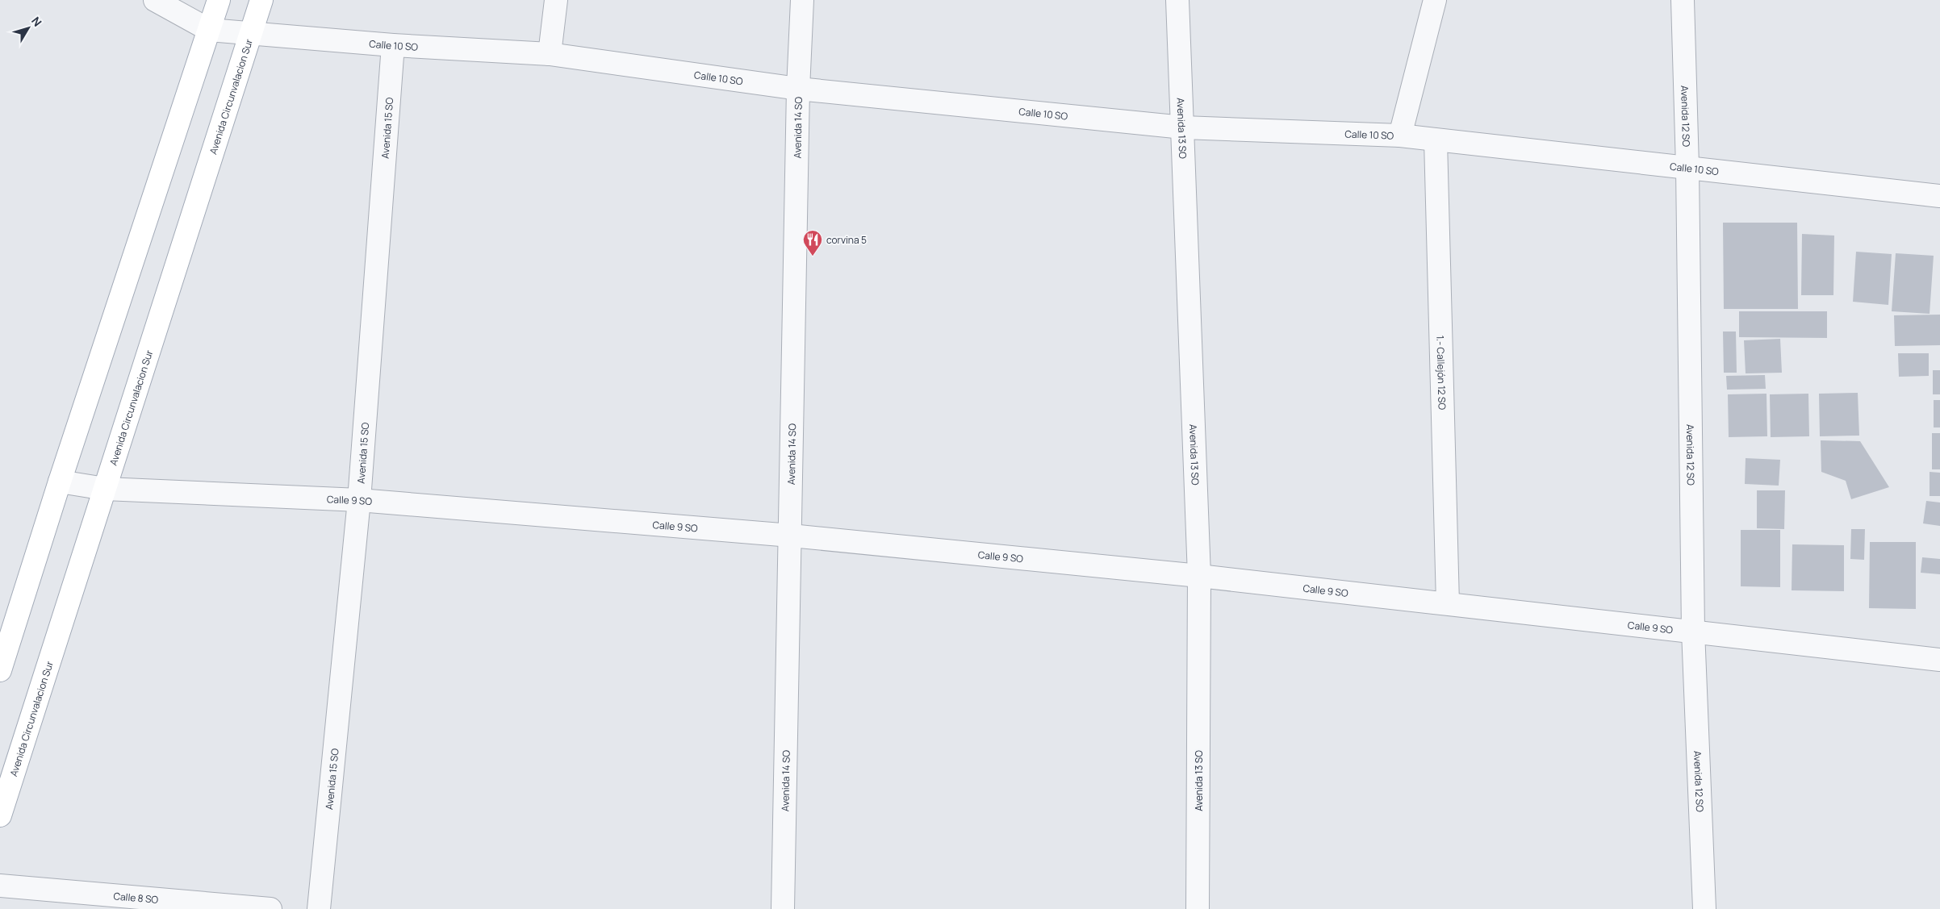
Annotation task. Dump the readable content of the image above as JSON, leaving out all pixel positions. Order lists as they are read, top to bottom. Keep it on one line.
{"streets":{"main road":["Avenida Circunvalacion Sur"],"street":["Calle 10 SO","Avenida 12 SO","Avenida 15 SO","Avenida 14 SO","Avenida 13 SO","1.- Callejón 12 SO","Calle 9 SO","Calle 8 SO"]},"crossings":[["Calle 10 SO","Avenida Circunvalacion Sur"],["Calle 10 SO","Avenida 12 SO"],["Calle 10 SO","Avenida 15 SO"],["Calle 10 SO","Avenida 14 SO"],["Calle 10 SO","Avenida 13 SO"],["Calle 10 SO","1.- Callejón 12 SO"],["Avenida Circunvalacion Sur","Calle 9 SO"],["Avenida 12 SO","Calle 9 SO"],["Avenida 15 SO","Calle 9 SO"],["Avenida 14 SO","Calle 9 SO"],["Avenida 13 SO","Calle 9 SO"],["1.- Callejón 12 SO","Calle 9 SO"]],"places":{"restaurant":["corvina 5"]},"north":"top right"}
